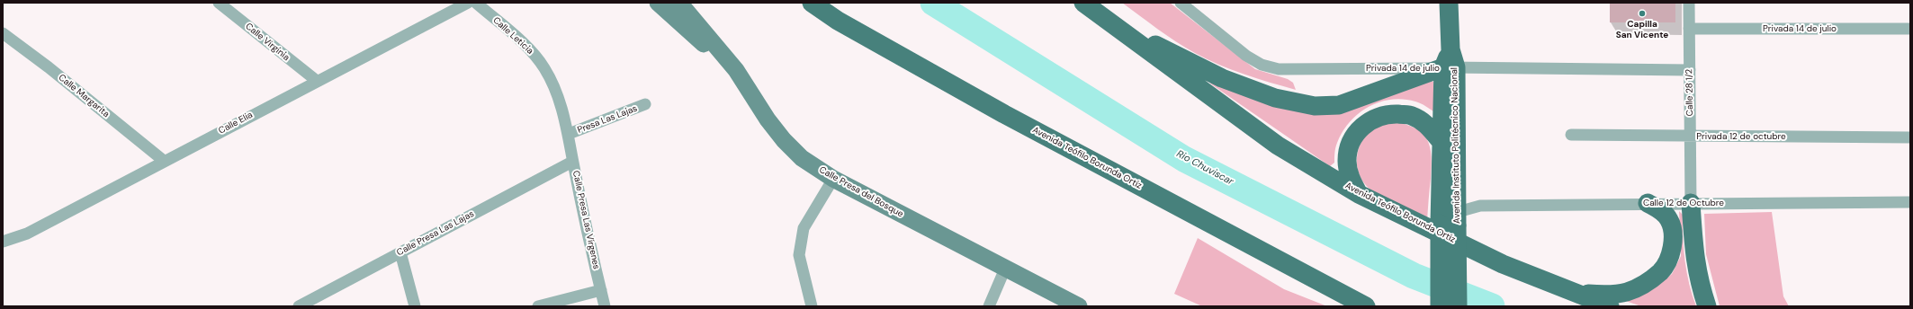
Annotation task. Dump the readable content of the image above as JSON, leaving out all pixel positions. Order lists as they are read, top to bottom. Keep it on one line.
{"streets":{"main road":["Avenida Instituto Politécnico Nacional","Avenida Teófilo Borunda Ortíz"],"street":["Privada 14 de julio","Calle Leticia","Calle Virginia","Calle 28 1/2","Calle Margarita","Presa Las Lajas","Calle Elia","Privada 12 de octubre","Calle Presa del Bosque","Calle 12 de Octubre","Calle Presa Las Vírgenes","Calle Presa Las Lajas"]},"crossings":[["Privada 14 de julio","Calle 28 1/2"],["Privada 14 de julio","Avenida Instituto Politécnico Nacional"],["Calle Leticia","Presa Las Lajas"],["Calle Leticia","Calle Presa Las Vírgenes"],["Calle Virginia","Calle Elia"],["Calle 28 1/2","Privada 12 de octubre"],["Calle 28 1/2","Calle 12 de Octubre"],["Calle Margarita","Calle Elia"],["Presa Las Lajas","Calle Presa Las Vírgenes"],["Avenida Instituto Politécnico Nacional","Calle 12 de Octubre"],["Calle Presa Las Vírgenes","Calle Presa Las Lajas"]],"water":["Rio Chuviscar"],"places":["Capilla San Vicente"]}
